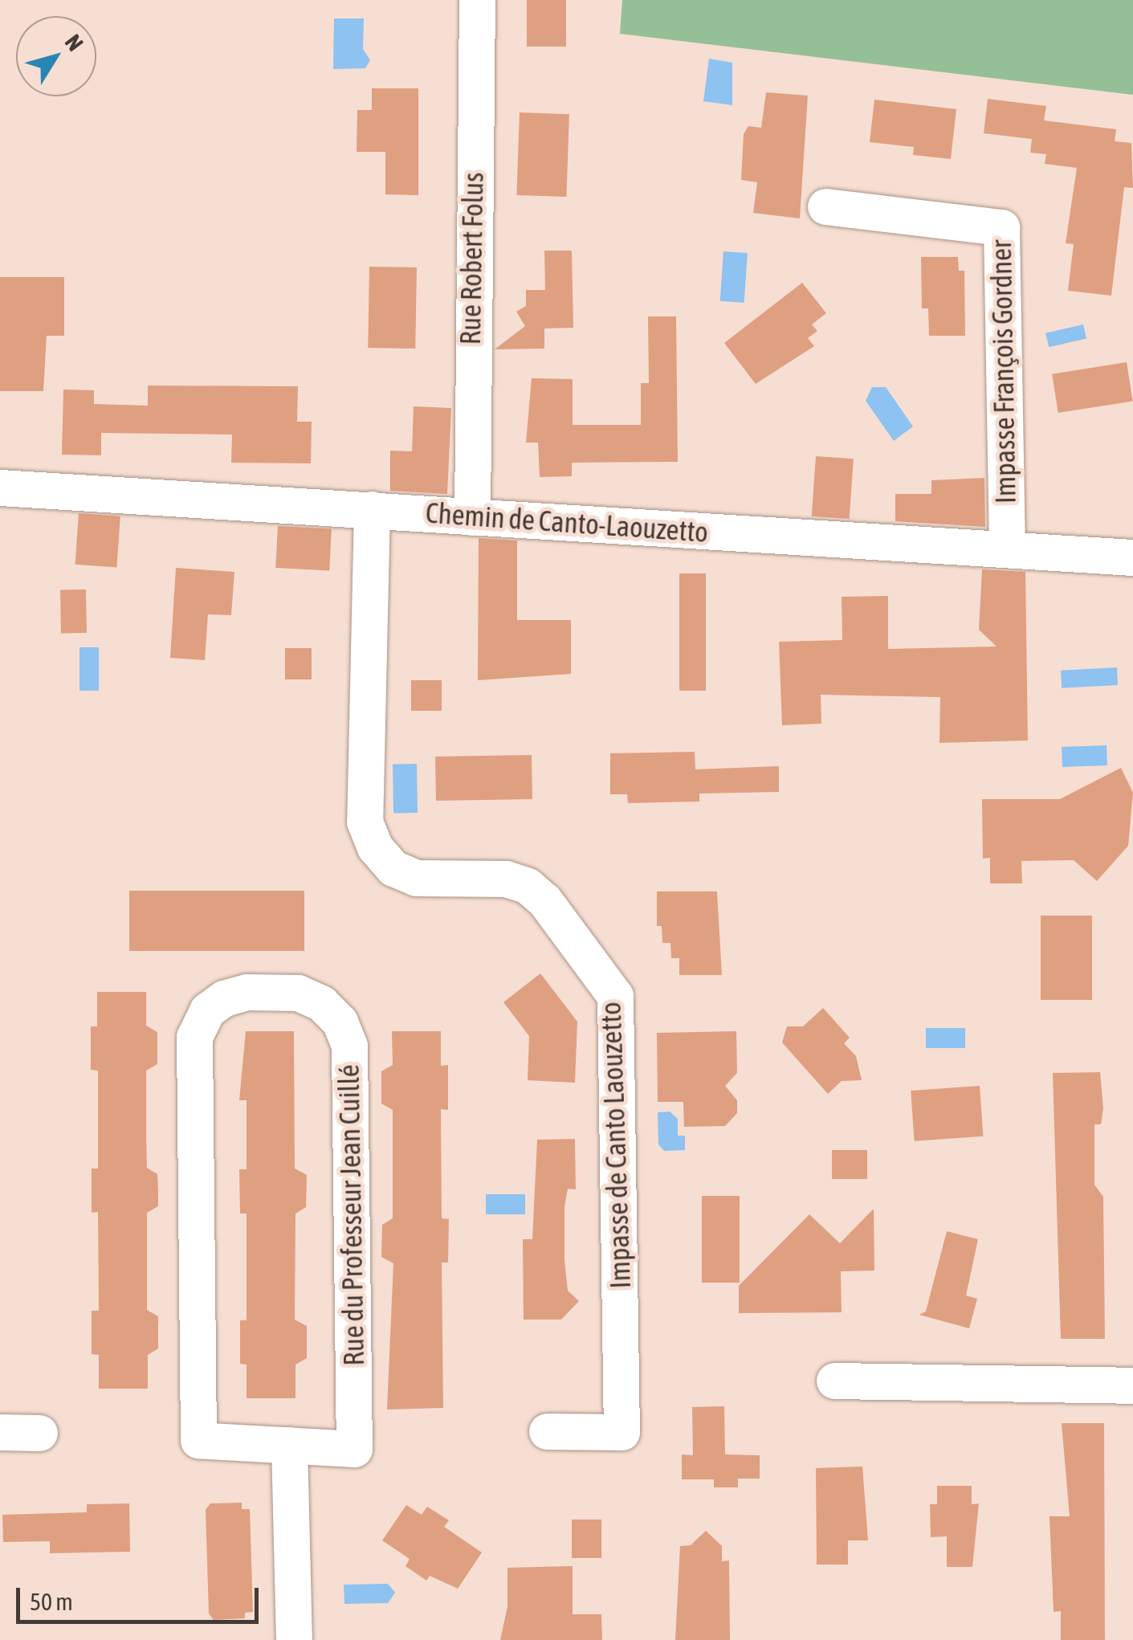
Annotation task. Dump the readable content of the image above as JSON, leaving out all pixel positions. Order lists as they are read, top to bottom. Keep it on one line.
{"streets":{"street":["Rue Robert Folus","Impasse François Gordner","Chemin de Canto-Laouzetto","Impasse de Canto Laouzetto","Rue du Professeur Jean Cuillé"]},"crossings":[["Rue Robert Folus","Chemin de Canto-Laouzetto"],["Impasse François Gordner","Chemin de Canto-Laouzetto"],["Chemin de Canto-Laouzetto","Impasse de Canto Laouzetto"]],"scale_bar":"50 m","north":"top right"}
